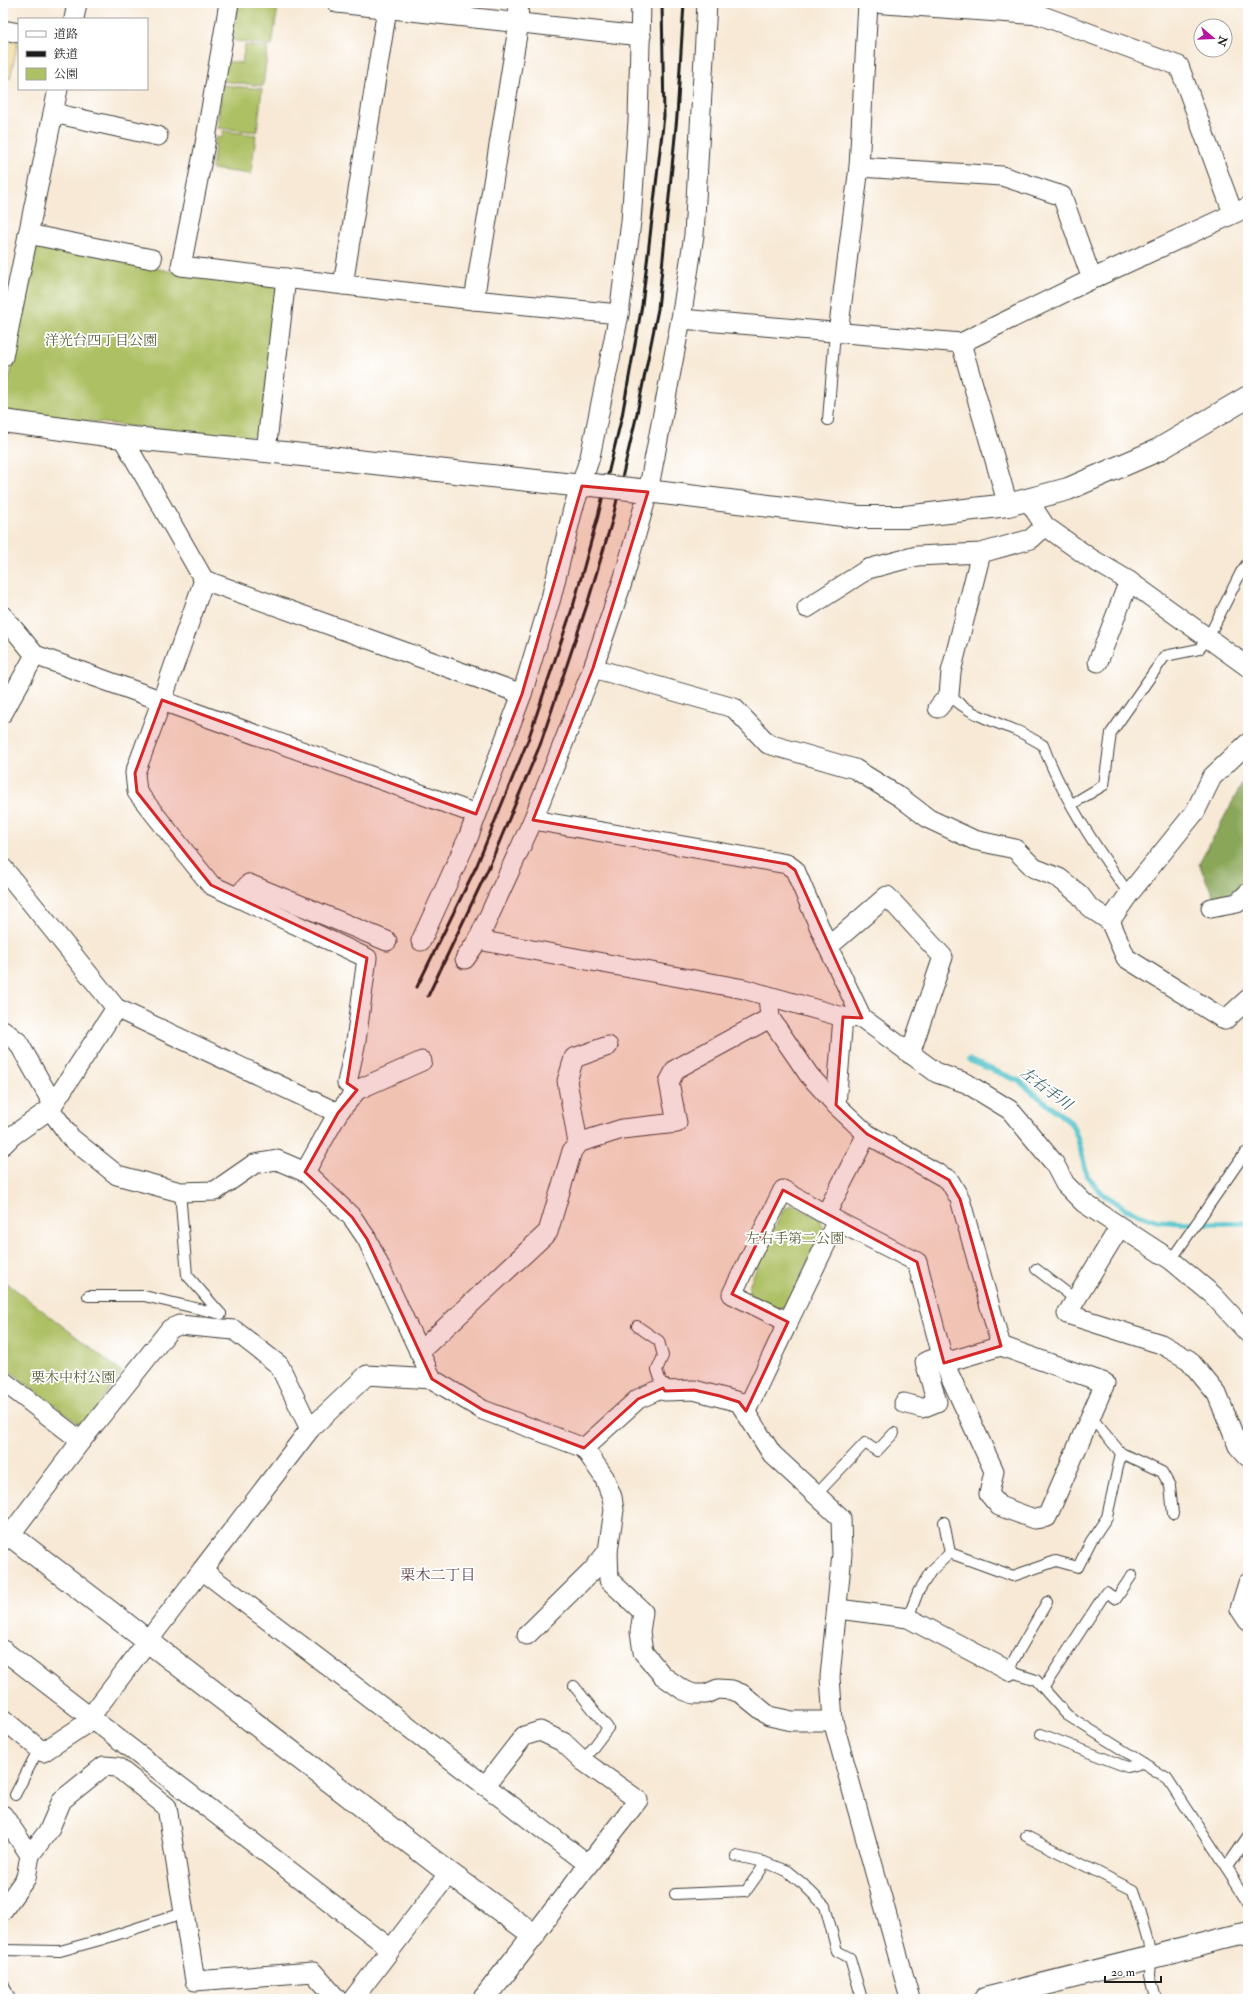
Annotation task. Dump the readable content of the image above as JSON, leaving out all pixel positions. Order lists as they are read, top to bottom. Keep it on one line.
{"districts":["栗木二丁目"],"water":["左右手川"],"parks":["洋光台四丁目公園","左右手第二公園","栗木中村公園"],"legend":["道路","鉄道","公園"],"scale_bar":"20 m","north":"right"}
